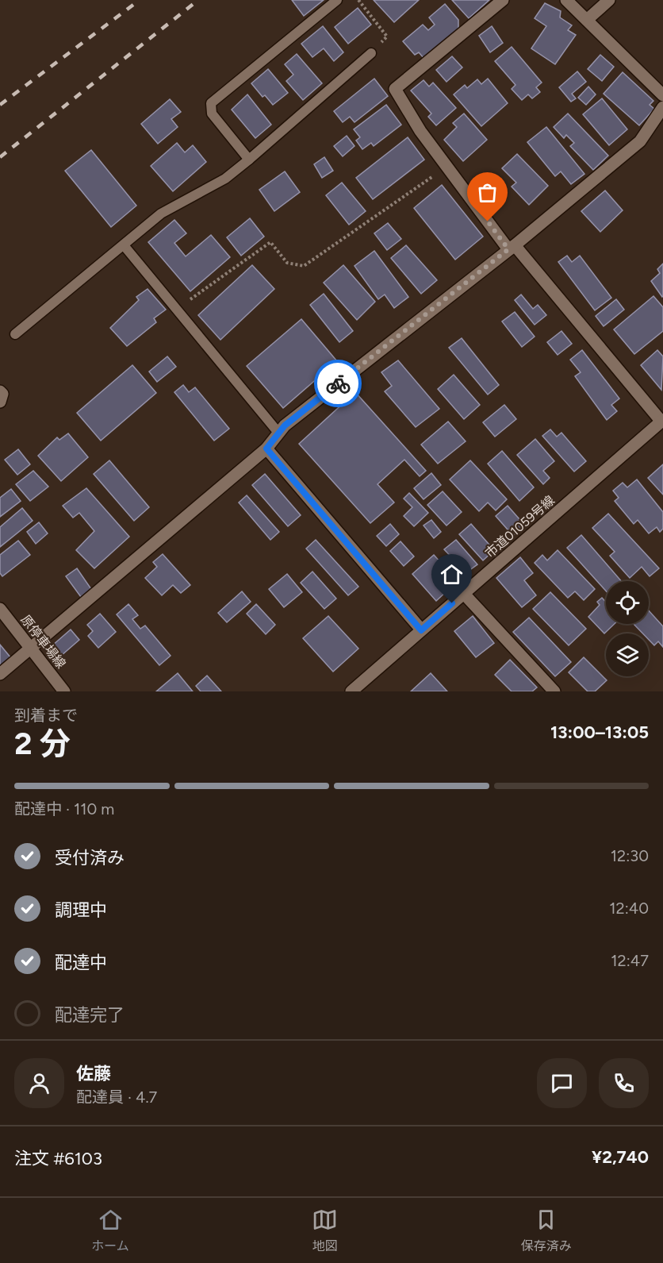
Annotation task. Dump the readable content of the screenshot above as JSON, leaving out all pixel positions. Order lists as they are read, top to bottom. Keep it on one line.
{"streets":{"street":["市道01059号線","原停車場線"]},"page":{"heading":["2 分","到着まで","13:00–13:05"],"panel":["佐藤","配達員 · 4.7","注文 #6103","¥2,740"],"bar":"配達中 · 110 m","list":[["受付済み","12:30"],["調理中","12:40"],["配達中","12:47"],"配達完了"],"tabs":["ホーム","地図","保存済み"]}}
